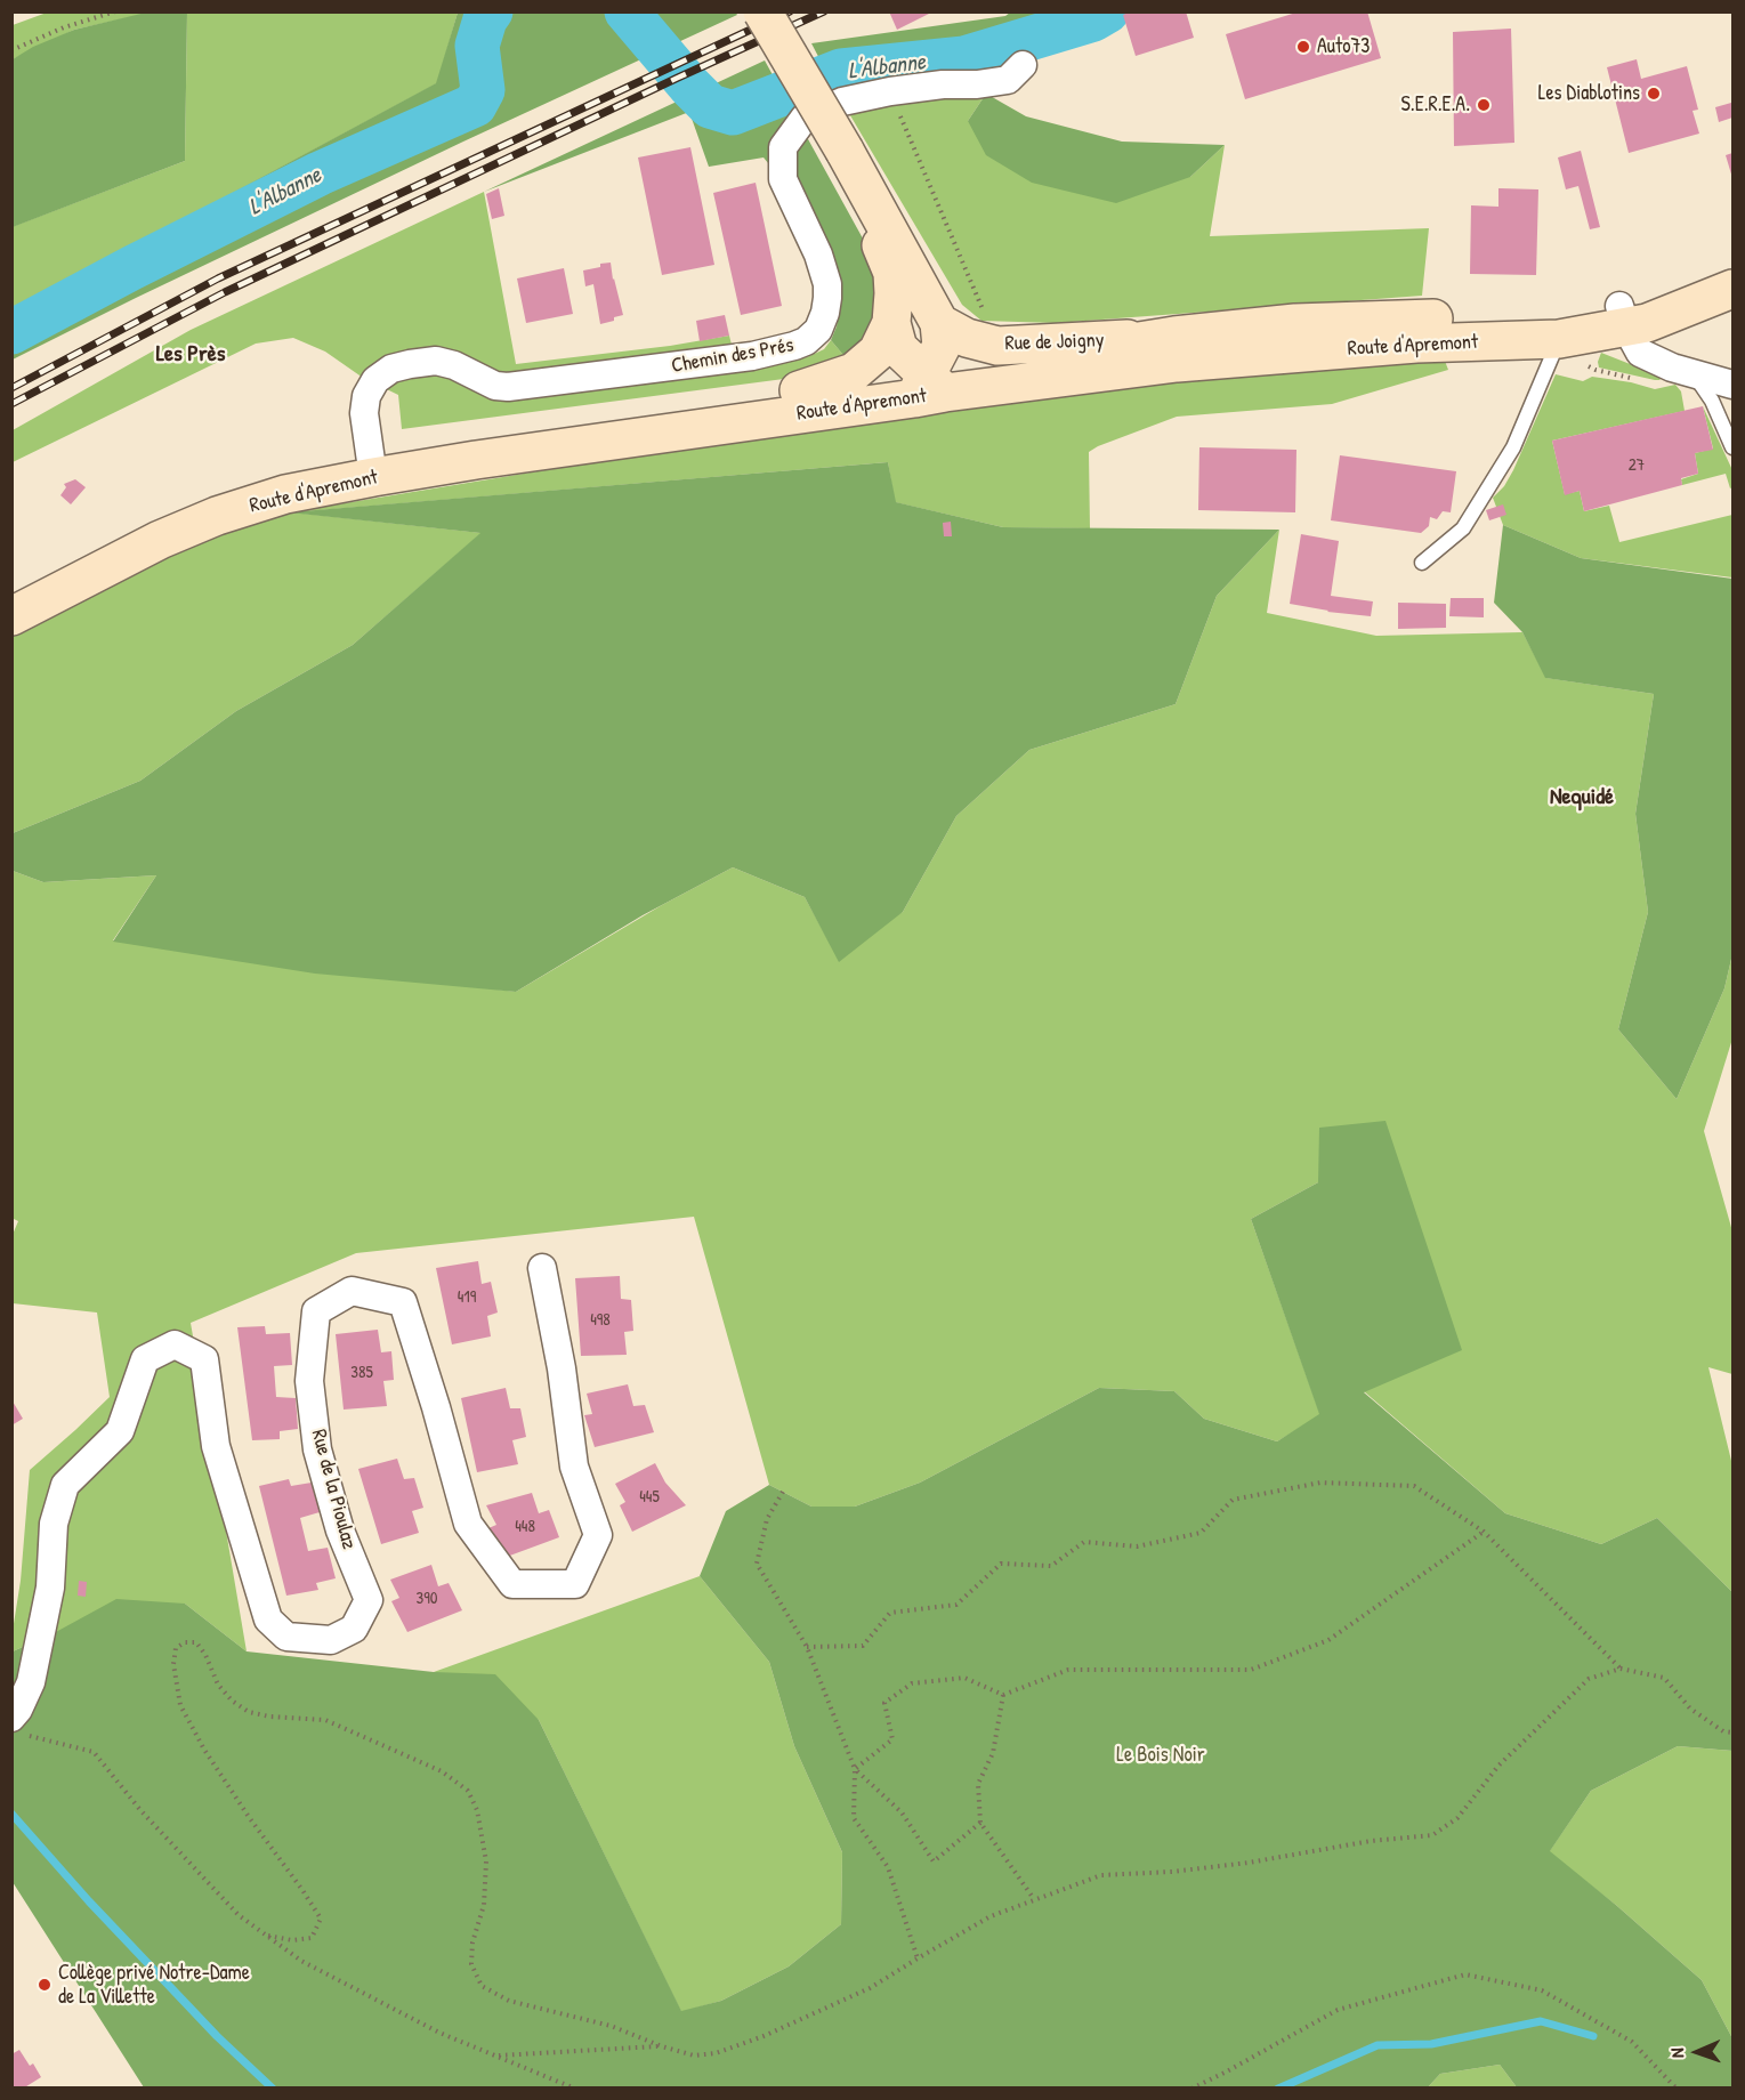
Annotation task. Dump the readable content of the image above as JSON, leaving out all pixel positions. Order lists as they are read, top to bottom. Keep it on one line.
{"streets":{"main road":["Rue de Joigny","Route d'Apremont"],"street":["Chemin des Prés","Rue de la Pioulaz"]},"crossings":[["Rue de Joigny","Route d'Apremont"],["Route d'Apremont","Chemin des Prés"]],"districts":["Les Près","Nequidé"],"water":["L'Albanne"],"parks":["Le Bois Noir"],"places":["Auto73","Les Diablotins","S.E.R.E.A.","Collège privé Notre-Dame de La Villette"],"house_numbers":["27","419","498","385","445","448","390"],"north":"left"}
